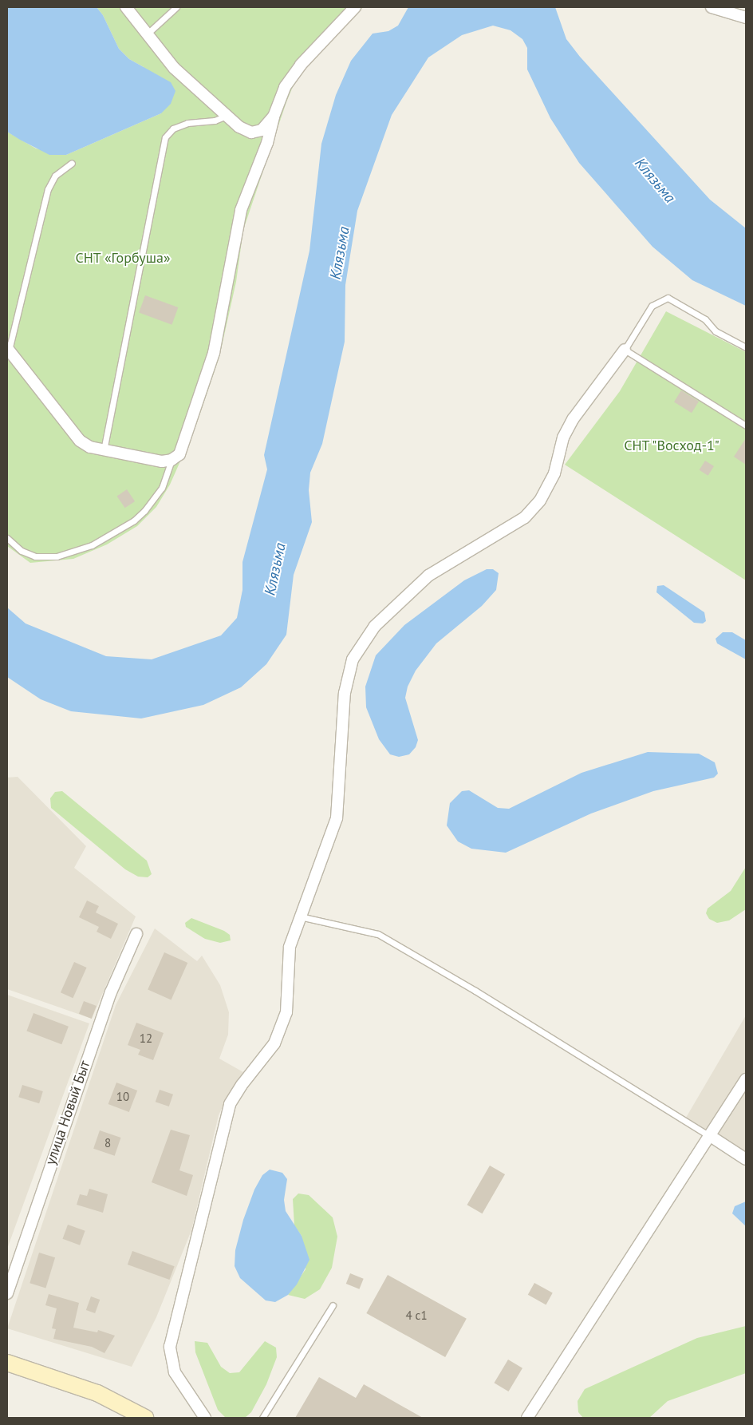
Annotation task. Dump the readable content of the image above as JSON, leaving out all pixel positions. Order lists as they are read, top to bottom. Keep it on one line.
{"streets":{"street":["улица Новый Быт"]},"water":["Клязьма"],"parks":["СНТ «Горбуша»","СНТ \"Восход-1\""],"house_numbers":["12","10","8","4 с1"]}
